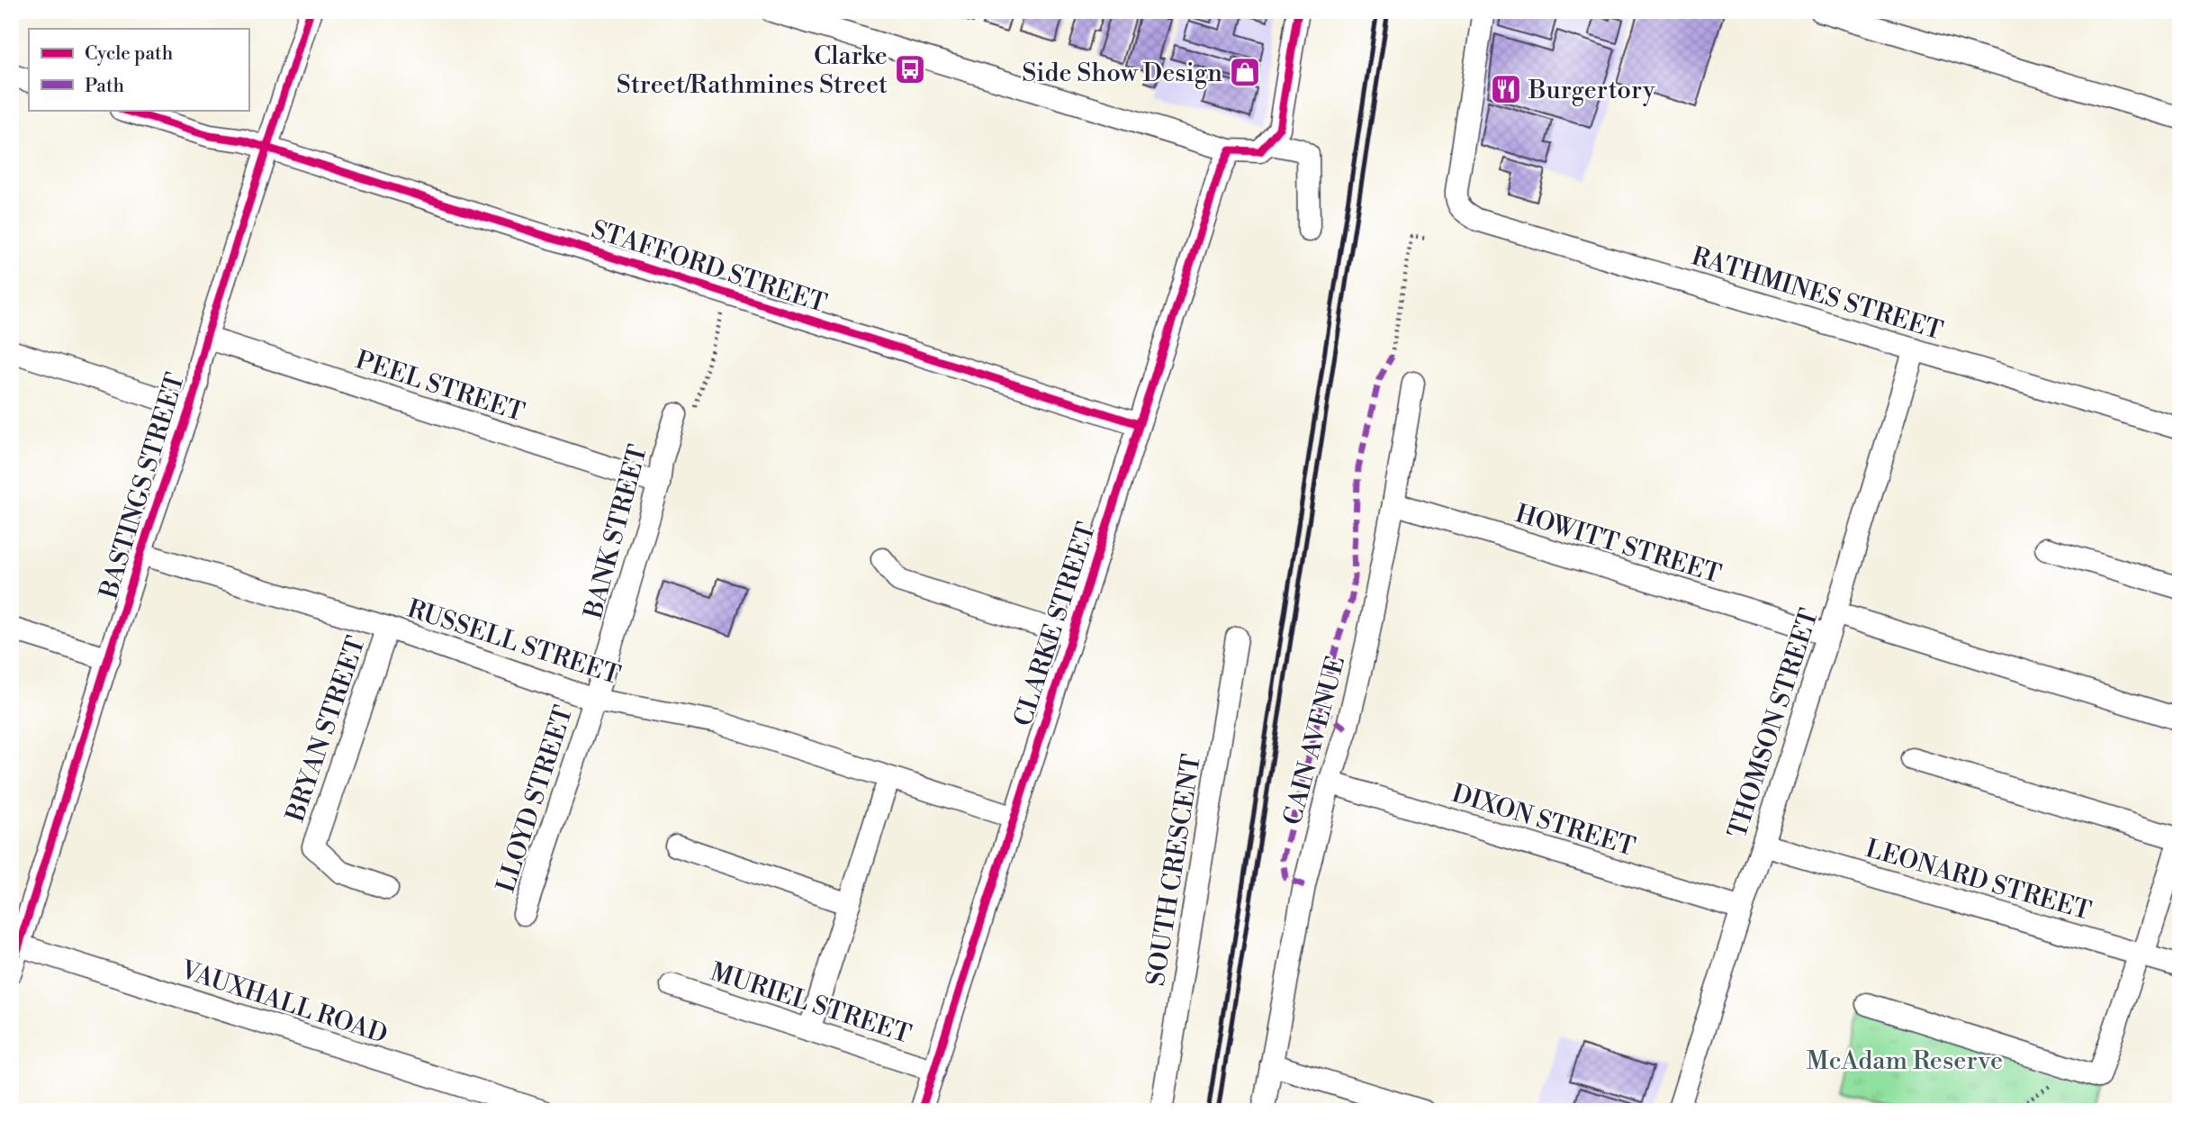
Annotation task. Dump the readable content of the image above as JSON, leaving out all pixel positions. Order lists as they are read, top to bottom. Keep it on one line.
{"streets":{"street":["STAFFORD STREET","RATHMINES STREET","PEEL STREET","BASTINGS STREET","BANK STREET","HOWITT STREET","CLARKE STREET","RUSSELL STREET","THOMSON STREET","BRYAN STREET","CAIN AVENUE","LLOYD STREET","DIXON STREET","SOUTH CRESCENT","LEONARD STREET","VAUXHALL ROAD","MURIEL STREET"]},"crossings":[["STAFFORD STREET","BASTINGS STREET"],["STAFFORD STREET","CLARKE STREET"],["RATHMINES STREET","THOMSON STREET"],["PEEL STREET","BASTINGS STREET"],["PEEL STREET","BANK STREET"],["BASTINGS STREET","RUSSELL STREET"],["BASTINGS STREET","VAUXHALL ROAD"],["BANK STREET","RUSSELL STREET"],["BANK STREET","LLOYD STREET"],["HOWITT STREET","THOMSON STREET"],["HOWITT STREET","CAIN AVENUE"],["CLARKE STREET","RUSSELL STREET"],["CLARKE STREET","MURIEL STREET"],["RUSSELL STREET","BRYAN STREET"],["RUSSELL STREET","LLOYD STREET"],["THOMSON STREET","DIXON STREET"],["THOMSON STREET","LEONARD STREET"],["CAIN AVENUE","DIXON STREET"]],"parks":["McAdam Reserve"],"places":{"bus stop":["Clarke Street/Rathmines Street"],"shop":["Side Show Design"],"restaurant":["Burgertory"]},"legend":["Cycle path","Path"]}
